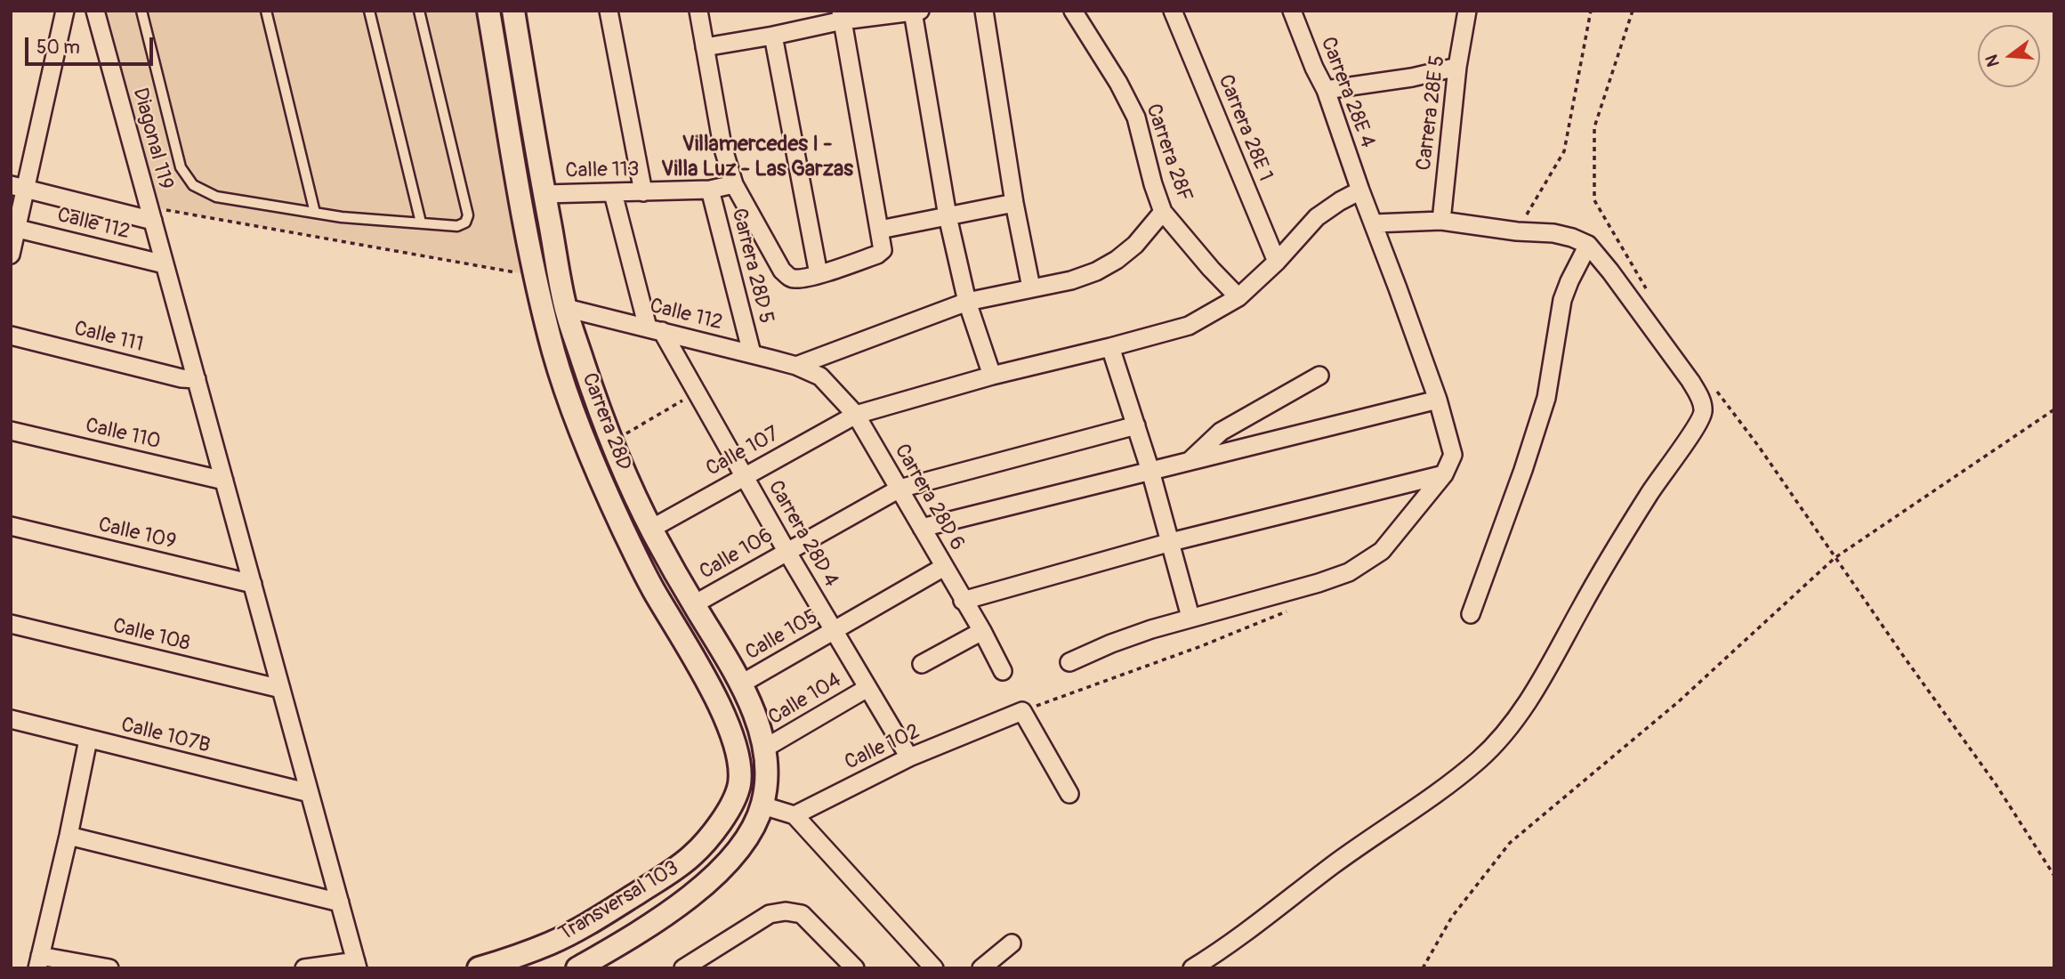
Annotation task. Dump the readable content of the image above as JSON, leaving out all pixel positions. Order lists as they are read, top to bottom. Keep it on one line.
{"streets":{"street":["Carrera 28E 4","Carrera 28E 5","Carrera 28E 1","Diagonal 119","Carrera 28F","Calle 113","Calle 112","Carrera 28D 5","Calle 111","Carrera 28D","Calle 110","Calle 107","Carrera 28D 6","Calle 109","Carrera 28D 4","Calle 106","Calle 108","Calle 105","Calle 104","Calle 107B","Calle 102","Transversal 103"]},"crossings":[["Carrera 28E 4","Calle 107"],["Carrera 28E 1","Calle 107"],["Diagonal 119","Calle 112"],["Diagonal 119","Calle 111"],["Diagonal 119","Calle 110"],["Diagonal 119","Calle 109"],["Diagonal 119","Calle 108"],["Diagonal 119","Calle 107B"],["Carrera 28F","Calle 107"],["Calle 113","Carrera 28D 5"],["Calle 113","Carrera 28D"],["Calle 113","Carrera 28D 4"],["Calle 112","Carrera 28D 5"],["Calle 112","Carrera 28D"],["Calle 112","Carrera 28D 6"],["Calle 112","Carrera 28D 4"],["Carrera 28D","Calle 107"],["Carrera 28D","Calle 106"],["Carrera 28D","Calle 105"],["Carrera 28D","Calle 104"],["Carrera 28D","Transversal 103"],["Calle 107","Carrera 28D 6"],["Calle 107","Carrera 28D 4"],["Carrera 28D 6","Calle 106"],["Carrera 28D 6","Calle 105"],["Carrera 28D 4","Calle 106"],["Carrera 28D 4","Calle 105"],["Carrera 28D 4","Calle 104"],["Carrera 28D 4","Calle 102"]],"districts":["Villamercedes I - Villa Luz - Las Garzas"],"scale_bar":"50 m","north":"left"}
